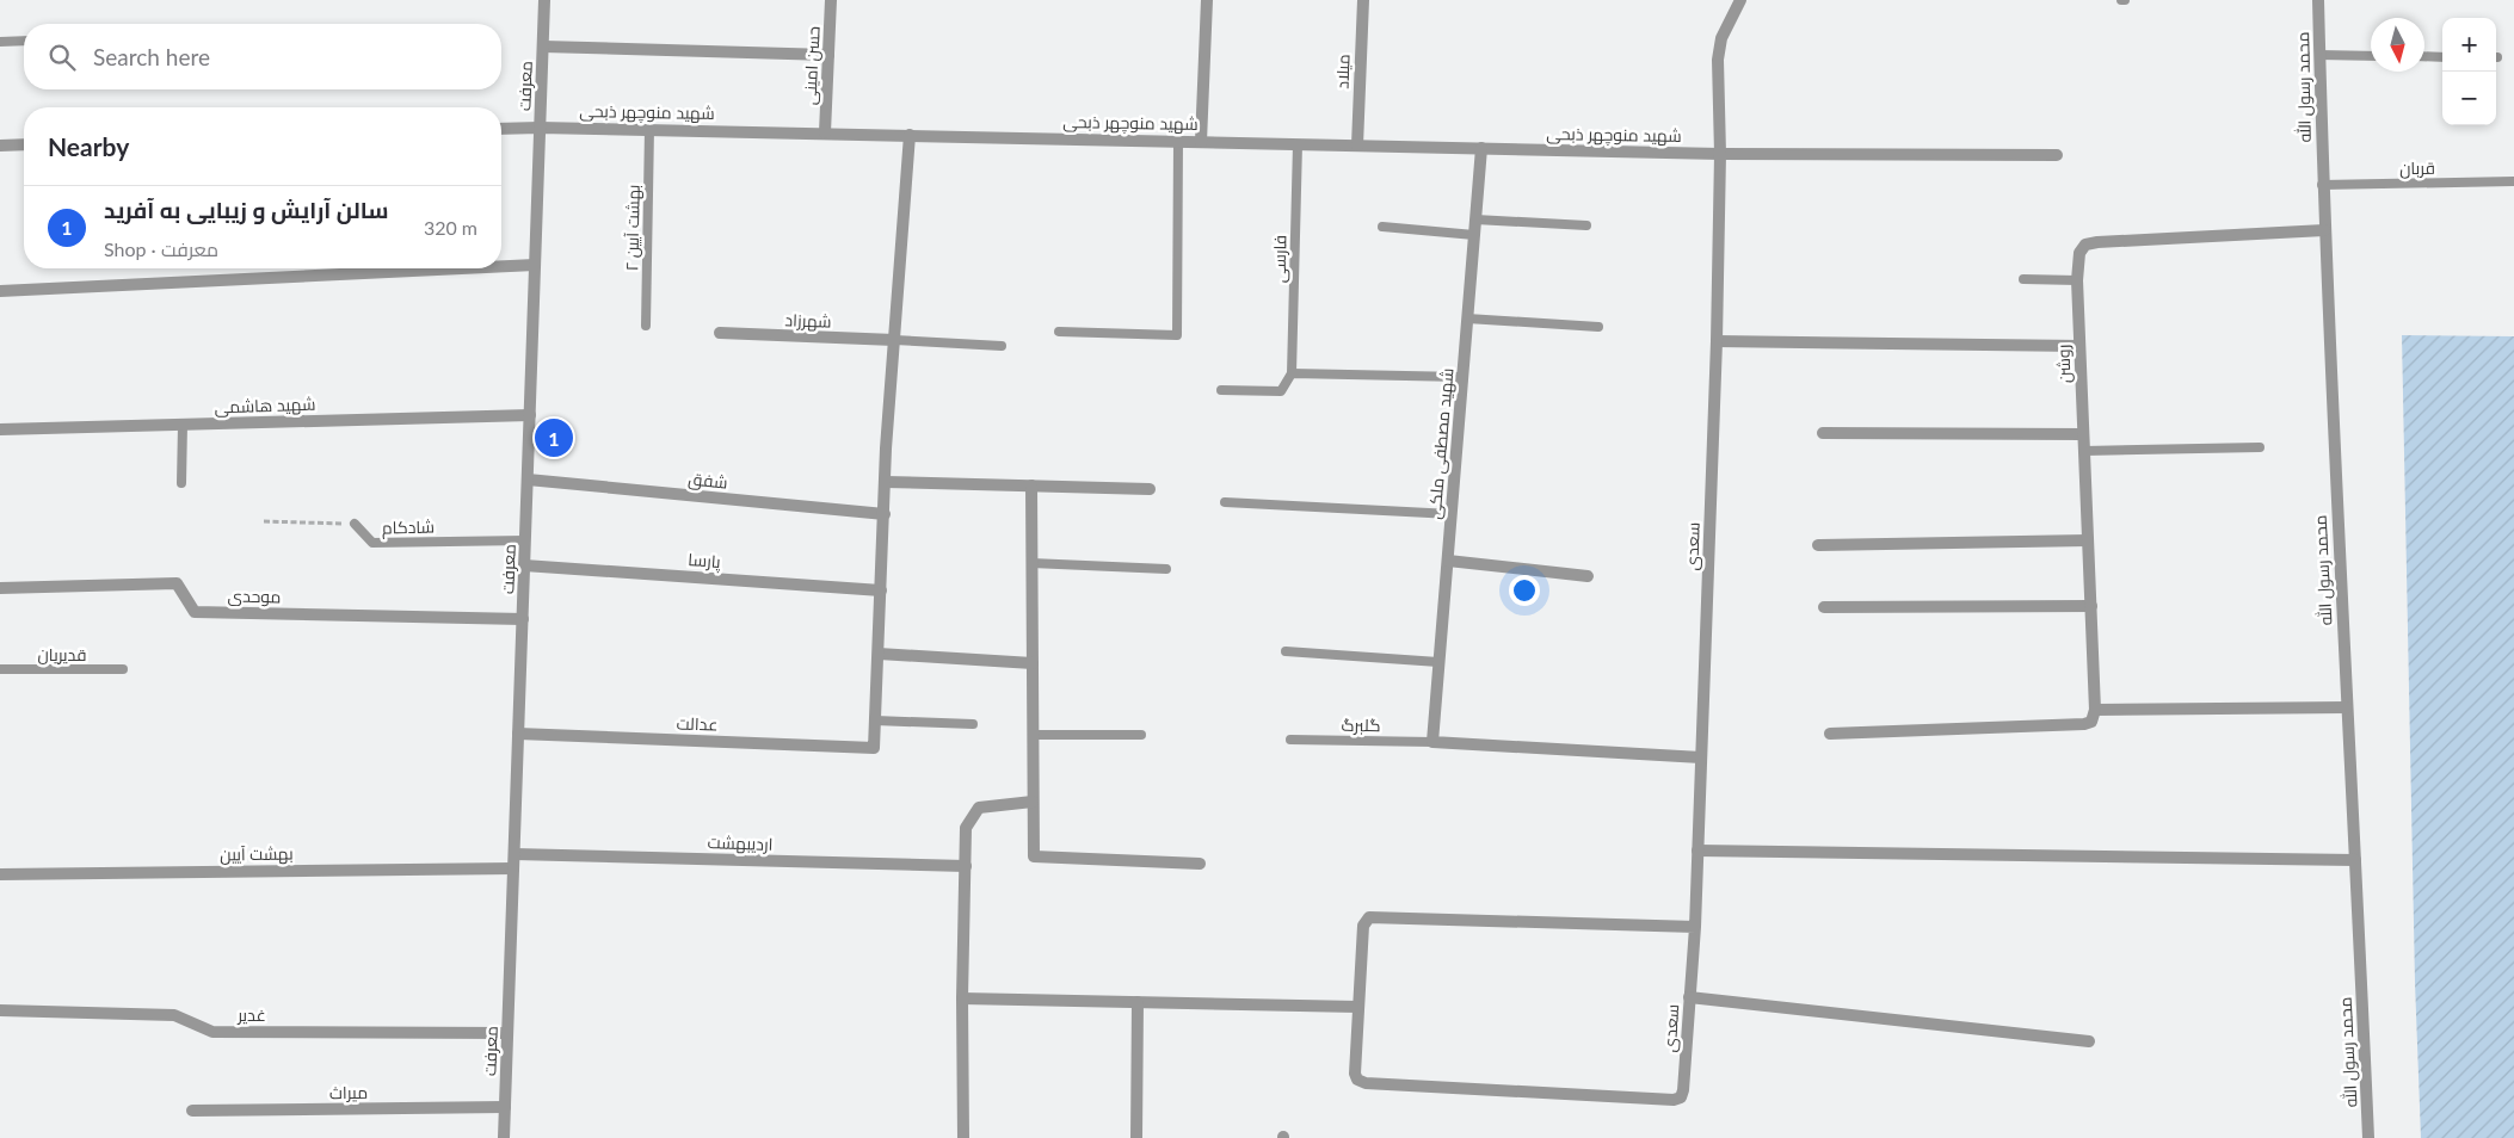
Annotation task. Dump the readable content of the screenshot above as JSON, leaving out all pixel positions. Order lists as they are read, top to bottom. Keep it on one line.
{"streets":{"street":["حسن امینی","میلاد","معرفت","محمد رسول الله","شهید منوچهر ذبحی","شهرزاد","روشن","شهید هاشمی","شهید مصطفی ملکی","شفق","سعدی","پارسا","موحدی","عدالت","اردیبهشت","بهشت آیین","غدیر","میراث"],"lane":["قربان","بهشت آیین ۲","فارسی","شادکام","قدیریان","گلبرگ"]},"crossings":[["حسن امینی","شهید منوچهر ذبحی"],["میلاد","شهید منوچهر ذبحی"],["معرفت","شهید منوچهر ذبحی"],["معرفت","شهید هاشمی"],["معرفت","شفق"],["معرفت","شادکام"],["معرفت","پارسا"],["معرفت","موحدی"],["معرفت","عدالت"],["معرفت","اردیبهشت"],["معرفت","بهشت آیین"],["معرفت","غدیر"],["معرفت","میراث"],["محمد رسول الله","قربان"],["محمد رسول الله","روشن"],["شهید منوچهر ذبحی","بهشت آیین ۲"],["شهید منوچهر ذبحی","فارسی"],["شهید منوچهر ذبحی","شهید مصطفی ملکی"],["شهید منوچهر ذبحی","سعدی"],["شهید مصطفی ملکی","گلبرگ"]],"north":"bottom","page":{"map_buttons":["+","−"],"search":"Search here","heading":"Nearby","list":[{"mark":"1","name":"سالن آرایش و زیبایی به آفرید","note":"Shop · معرفت","value":"320 m"}],"pins":"1"}}
